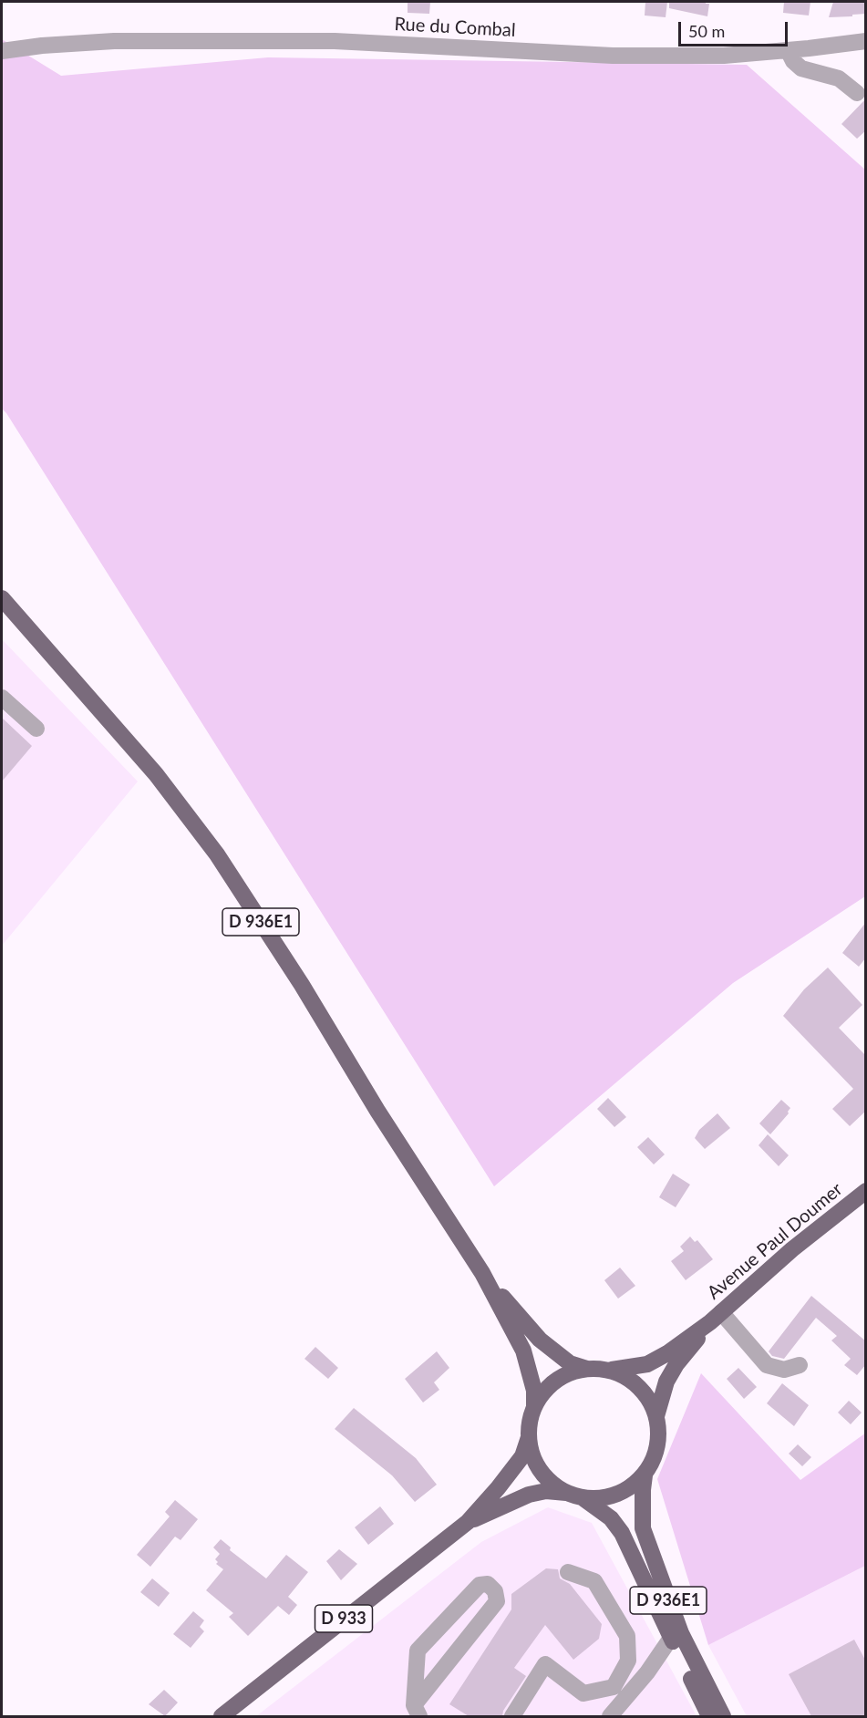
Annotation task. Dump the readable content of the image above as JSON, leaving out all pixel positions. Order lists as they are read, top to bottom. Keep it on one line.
{"streets":{"main road":["D 936E1","Avenue Paul Doumer","D 933"],"street":["Rue du Combal"]},"crossings":[["D 936E1","D 933"]],"scale_bar":"50 m"}
